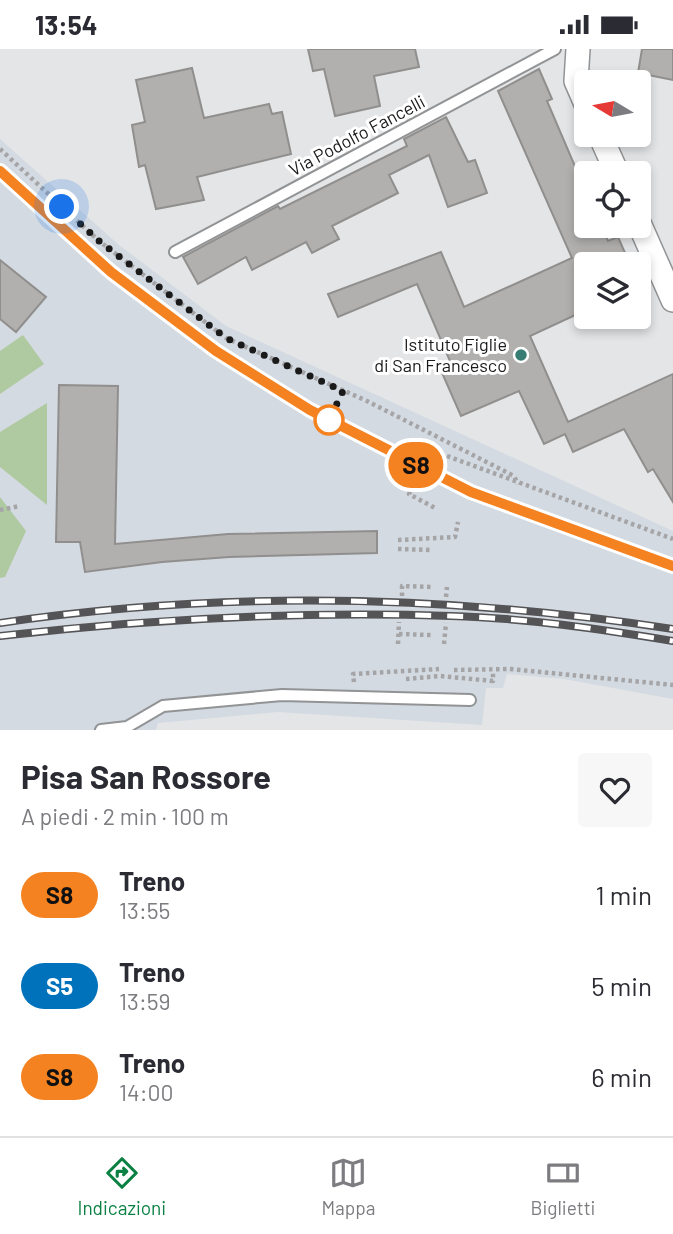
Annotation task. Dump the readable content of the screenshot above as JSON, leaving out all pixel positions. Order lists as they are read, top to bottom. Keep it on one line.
{"streets":{"lane":["Via Podolfo Fancelli"]},"places":["Istituto Figlie di San Francesco"],"north":"left","page":{"status":"13:54","on_map":"S8","heading":["Pisa San Rossore","A piedi · 2 min · 100 m"],"list":[{"mark":"S8","name":"Treno","note":"13:55","value":"1 min"},{"mark":"S5","name":"Treno","note":"13:59","value":"5 min"},{"mark":"S8","name":"Treno","note":"14:00","value":"6 min"}],"tabs":["Indicazioni","Mappa","Biglietti"]}}
